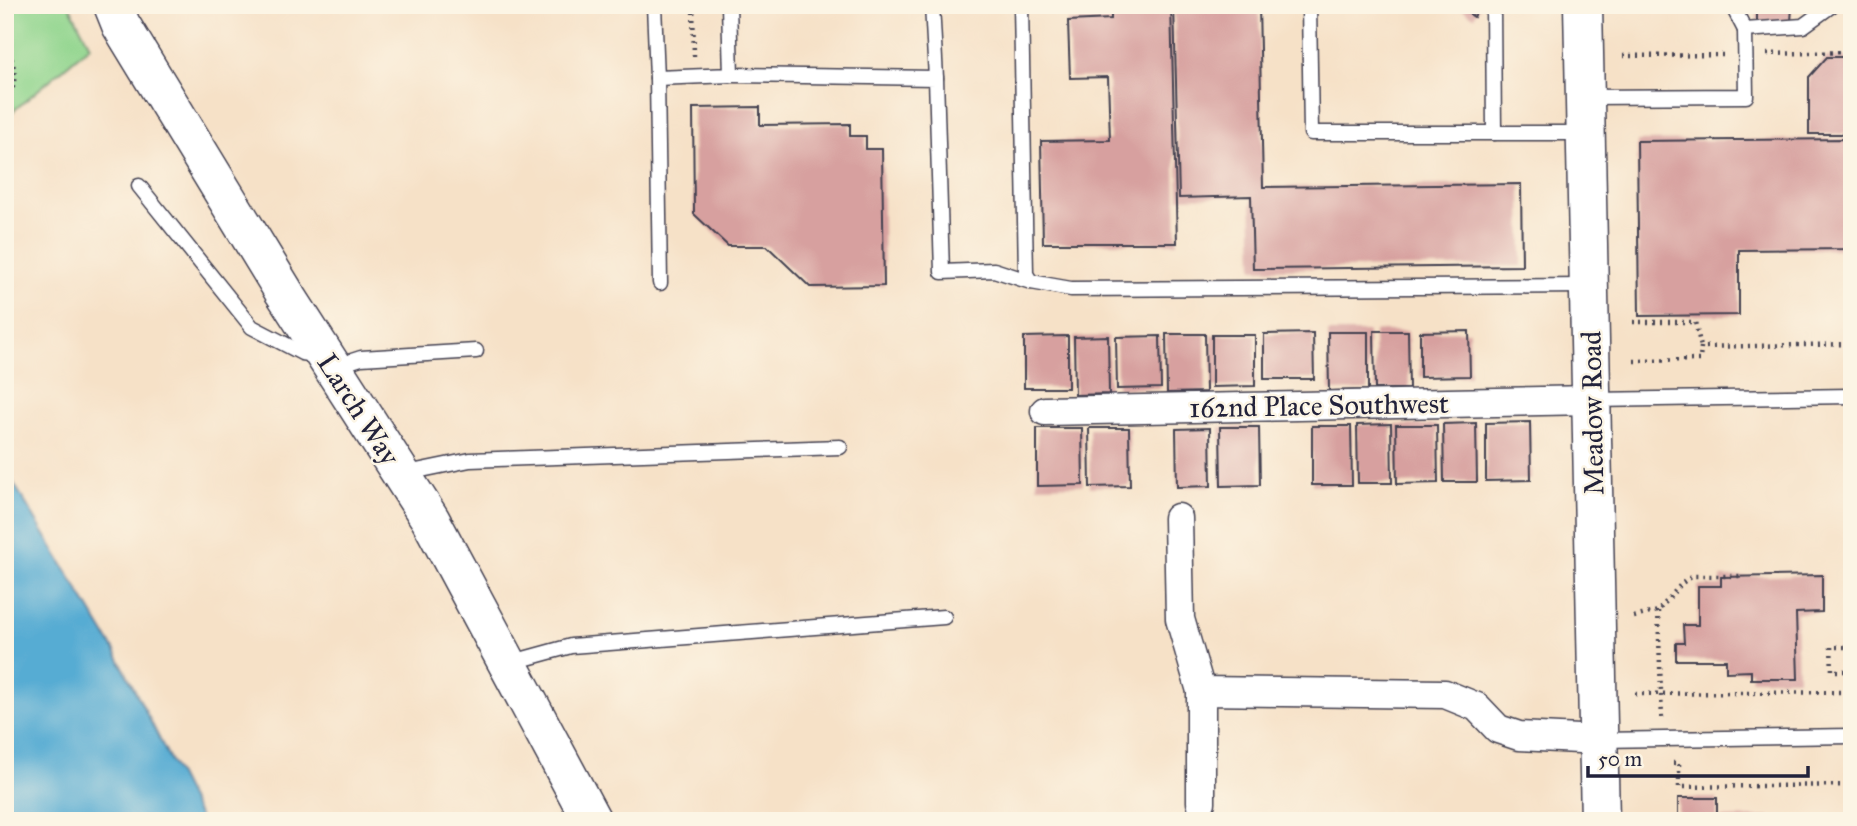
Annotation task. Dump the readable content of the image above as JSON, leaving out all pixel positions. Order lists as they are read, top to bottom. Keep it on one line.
{"streets":{"street":["162nd Place Southwest","Larch Way","Meadow Road"]},"crossings":[["162nd Place Southwest","Meadow Road"]],"scale_bar":"50 m"}
